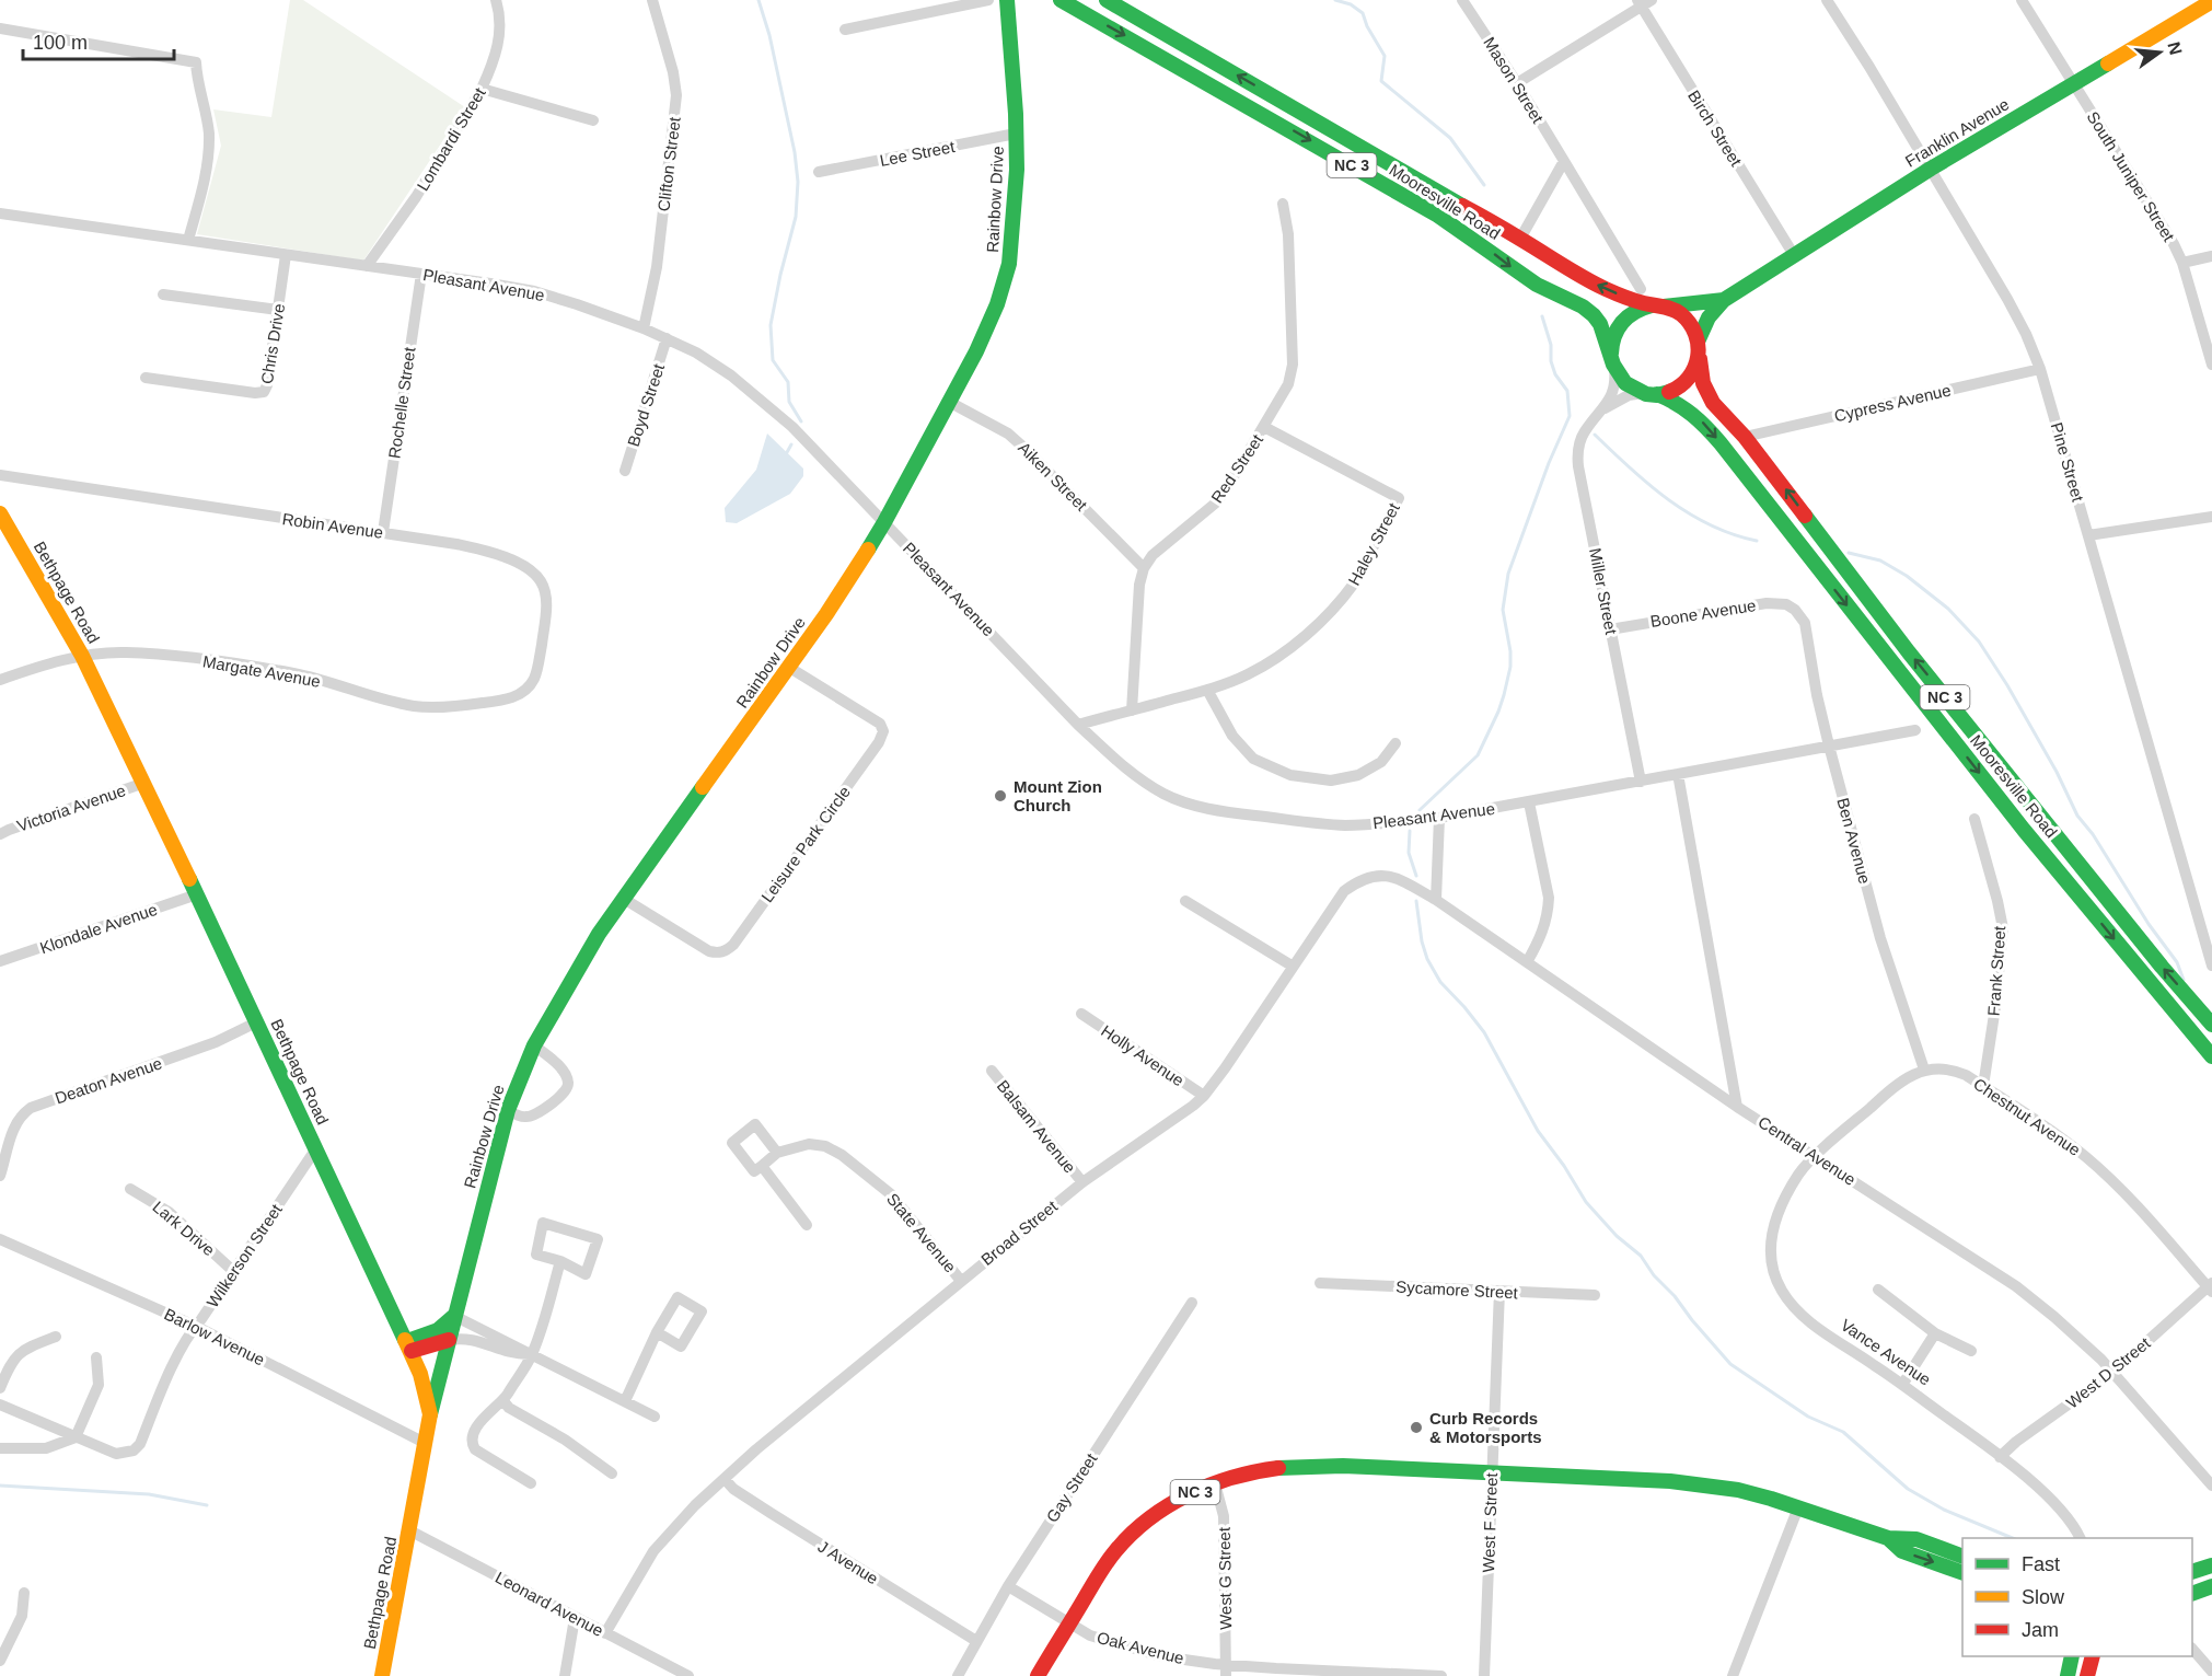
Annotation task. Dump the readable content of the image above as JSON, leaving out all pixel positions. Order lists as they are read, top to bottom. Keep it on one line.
{"streets":{"main road":["Franklin Avenue","NC 3","Rainbow Drive","Mooresville Road","Bethpage Road"],"street":["Mason Street","Birch Street","Lombardi Street","Lee Street","Clifton Street","South Juniper Street","Pleasant Avenue","Chris Drive","Rochelle Street","Cypress Avenue","Boyd Street","Pine Street","Red Street","Aiken Street","Robin Avenue","Haley Street","Miller Street","Boone Avenue","Margate Avenue","Victoria Avenue","Ben Avenue","Leisure Park Circle","Klondale Avenue","Frank Street","Holly Avenue","Deaton Avenue","Chestnut Avenue","Balsam Avenue","Central Avenue","Lark Drive","State Avenue","Broad Street","Wilkerson Street","Sycamore Street","Barlow Avenue","Vance Avenue","West D Street","Gay Street","West F Street","J Avenue","West G Street","Leonard Avenue","Oak Avenue"]},"crossings":[["Birch Street","Franklin Avenue"],["Franklin Avenue","South Juniper Street"],["Franklin Avenue","Mooresville Road"],["Franklin Avenue","Pine Street"],["Franklin Avenue","Miller Street"],["Lombardi Street","Pleasant Avenue"],["Lee Street","Rainbow Drive"],["Clifton Street","Pleasant Avenue"],["NC 3","West F Street"],["NC 3","West G Street"],["NC 3","Oak Avenue"],["Rainbow Drive","Pleasant Avenue"],["Rainbow Drive","Aiken Street"],["Rainbow Drive","Bethpage Road"],["Rainbow Drive","Leisure Park Circle"],["Mooresville Road","Cypress Avenue"],["Mooresville Road","Miller Street"],["Pleasant Avenue","Chris Drive"],["Pleasant Avenue","Rochelle Street"],["Pleasant Avenue","Boyd Street"],["Pleasant Avenue","Haley Street"],["Pleasant Avenue","Miller Street"],["Pleasant Avenue","Ben Avenue"],["Rochelle Street","Robin Avenue"],["Cypress Avenue","Pine Street"],["Red Street","Aiken Street"],["Red Street","Haley Street"],["Robin Avenue","Margate Avenue"],["Miller Street","Boone Avenue"],["Bethpage Road","Margate Avenue"],["Bethpage Road","Victoria Avenue"],["Bethpage Road","Klondale Avenue"],["Bethpage Road","Deaton Avenue"],["Bethpage Road","Wilkerson Street"],["Bethpage Road","Barlow Avenue"],["Bethpage Road","Leonard Avenue"],["Boone Avenue","Ben Avenue"],["Ben Avenue","Chestnut Avenue"],["Frank Street","Chestnut Avenue"],["Holly Avenue","Broad Street"],["Chestnut Avenue","West D Street"],["Balsam Avenue","Broad Street"],["Central Avenue","Broad Street"],["Central Avenue","Vance Avenue"],["Central Avenue","West D Street"],["Lark Drive","Wilkerson Street"],["State Avenue","Broad Street"],["Broad Street","J Avenue"],["Broad Street","Leonard Avenue"],["Wilkerson Street","Barlow Avenue"],["Sycamore Street","West F Street"],["Vance Avenue","West D Street"],["Gay Street","J Avenue"],["Gay Street","Oak Avenue"],["West G Street","Oak Avenue"]],"places":["Mount Zion Church","Curb Records & Motorsports"],"legend":["Fast","Slow","Jam"],"scale_bar":"100 m","north":"right"}
